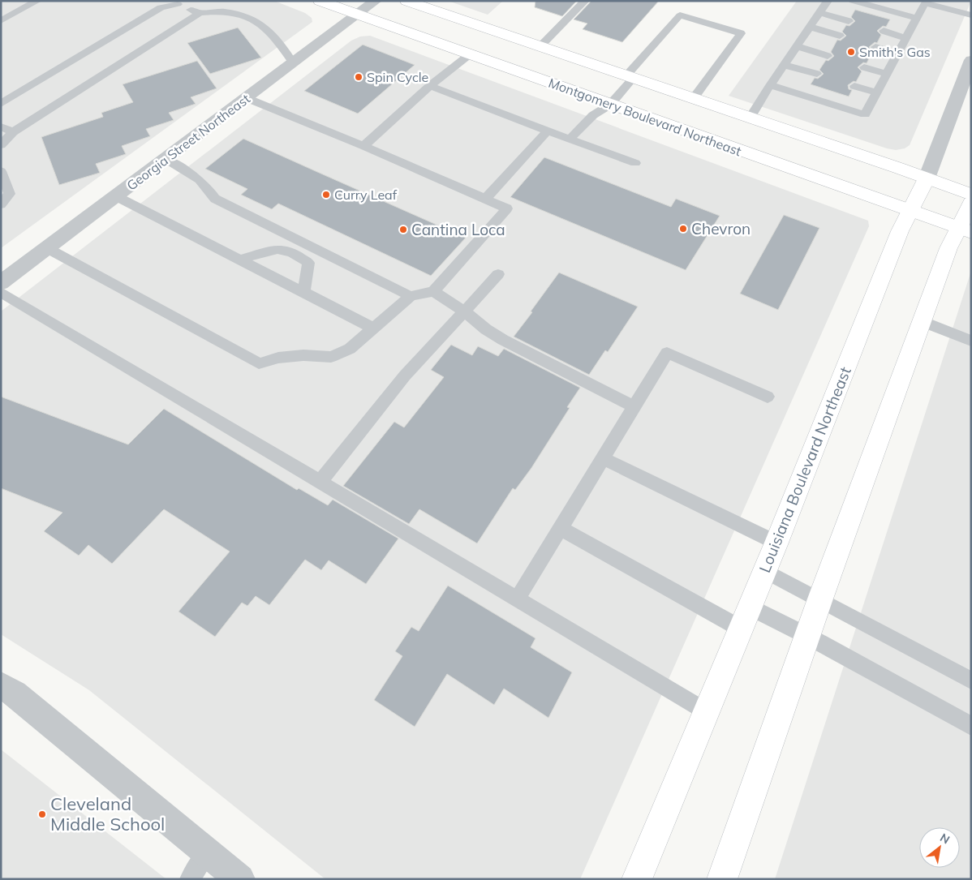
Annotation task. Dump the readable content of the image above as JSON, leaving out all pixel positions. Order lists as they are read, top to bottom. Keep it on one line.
{"streets":{"main road":["Montgomery Boulevard Northeast","Louisiana Boulevard Northeast"],"street":["Georgia Street Northeast"]},"crossings":[["Montgomery Boulevard Northeast","Georgia Street Northeast"],["Montgomery Boulevard Northeast","Louisiana Boulevard Northeast"]],"places":["Smith's Gas","Spin Cycle","Curry Leaf","Chevron","Cantina Loca","Cleveland Middle School"],"north":"top right"}
